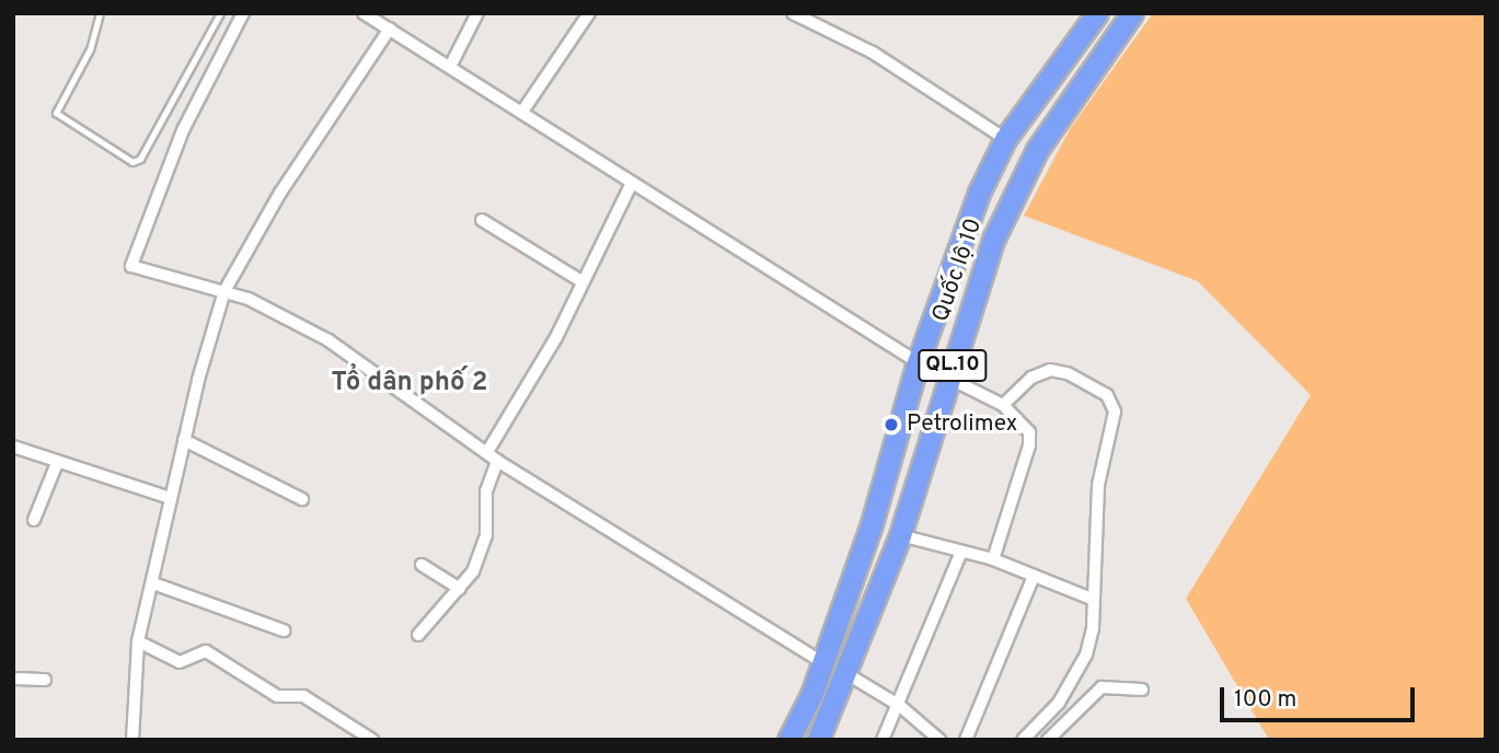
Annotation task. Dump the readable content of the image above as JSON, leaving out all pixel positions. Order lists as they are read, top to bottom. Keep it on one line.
{"streets":{"highway":["Quốc lộ 10","QL.10"]},"districts":["Tổ dân phố 2"],"places":["Petrolimex"],"scale_bar":"100 m"}
